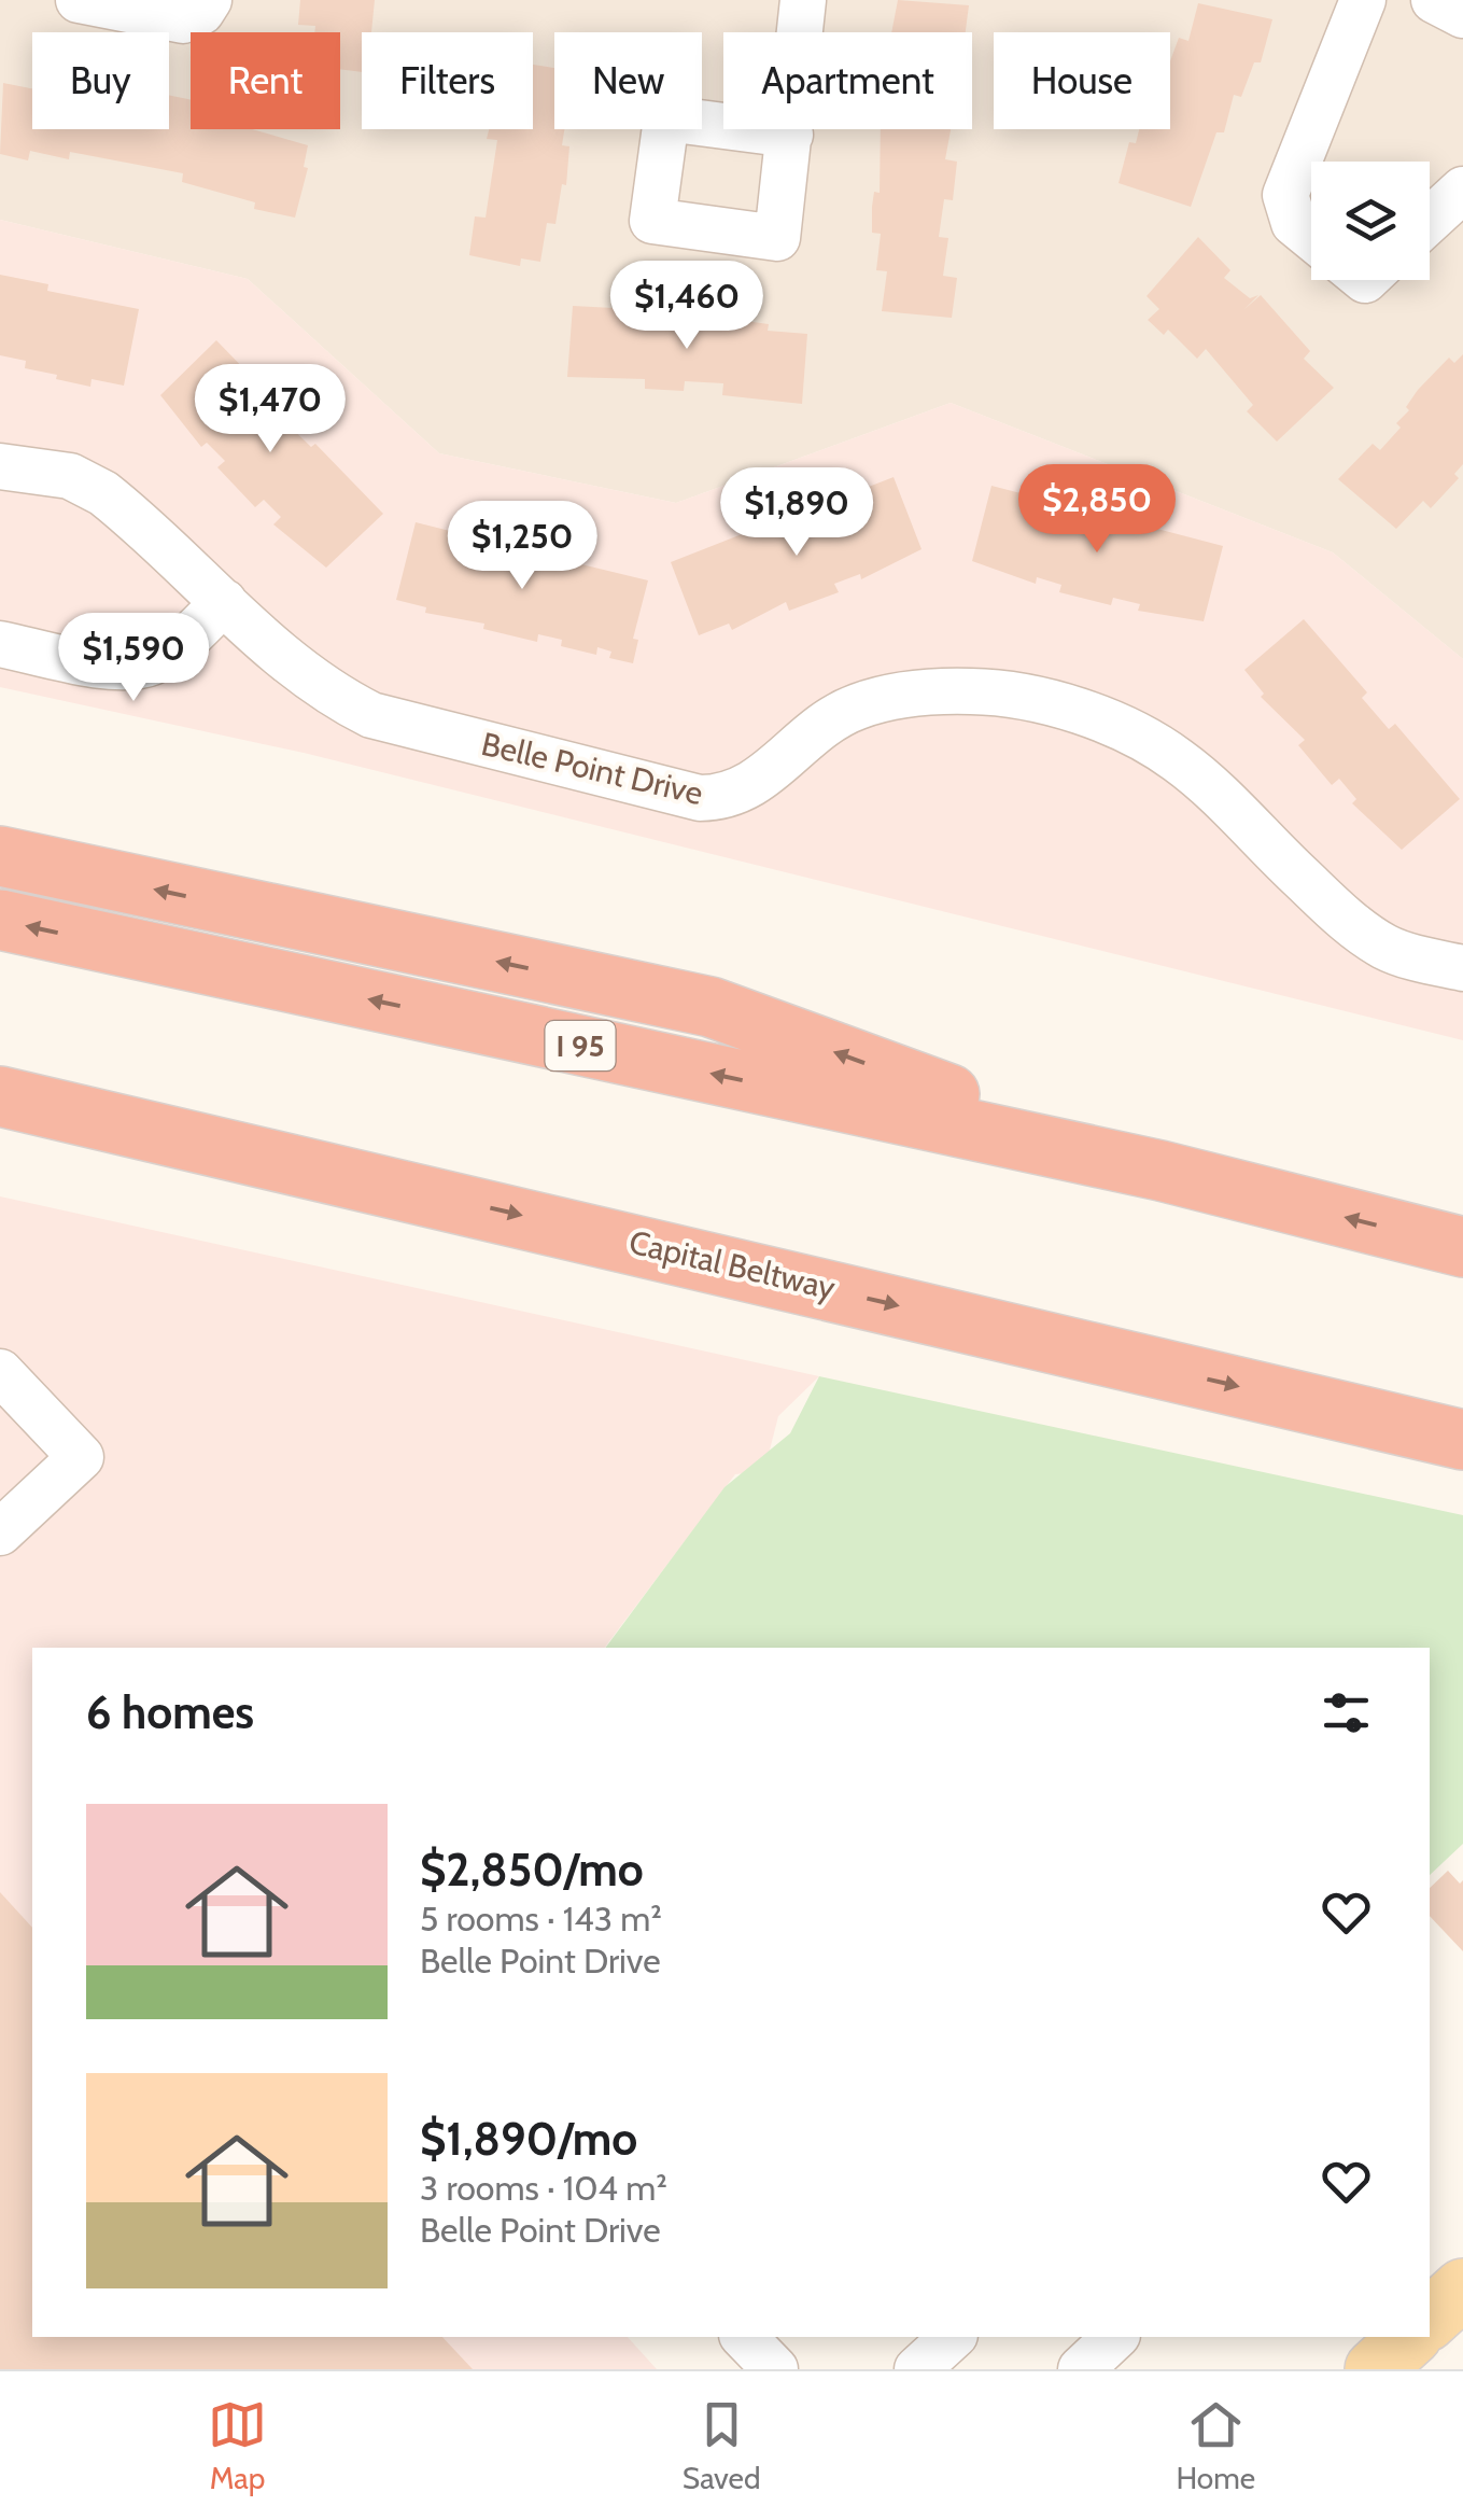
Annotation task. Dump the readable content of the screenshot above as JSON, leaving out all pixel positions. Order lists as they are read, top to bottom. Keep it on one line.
{"streets":{"highway":["I 95","Capital Beltway"],"street":["Belle Point Drive"]},"page":{"chip":["Buy","Rent","Filters","New","Apartment","House"],"price":["$1,460","$1,470","$2,850","$1,890","$1,250","$1,590"],"heading":"6 homes","list":[{"name":"$2,850/mo","note":"5 rooms · 143 m² · Belle Point Drive"},{"name":"$1,890/mo","note":"3 rooms · 104 m² · Belle Point Drive"}],"tabs":["Map","Saved","Home"]}}
